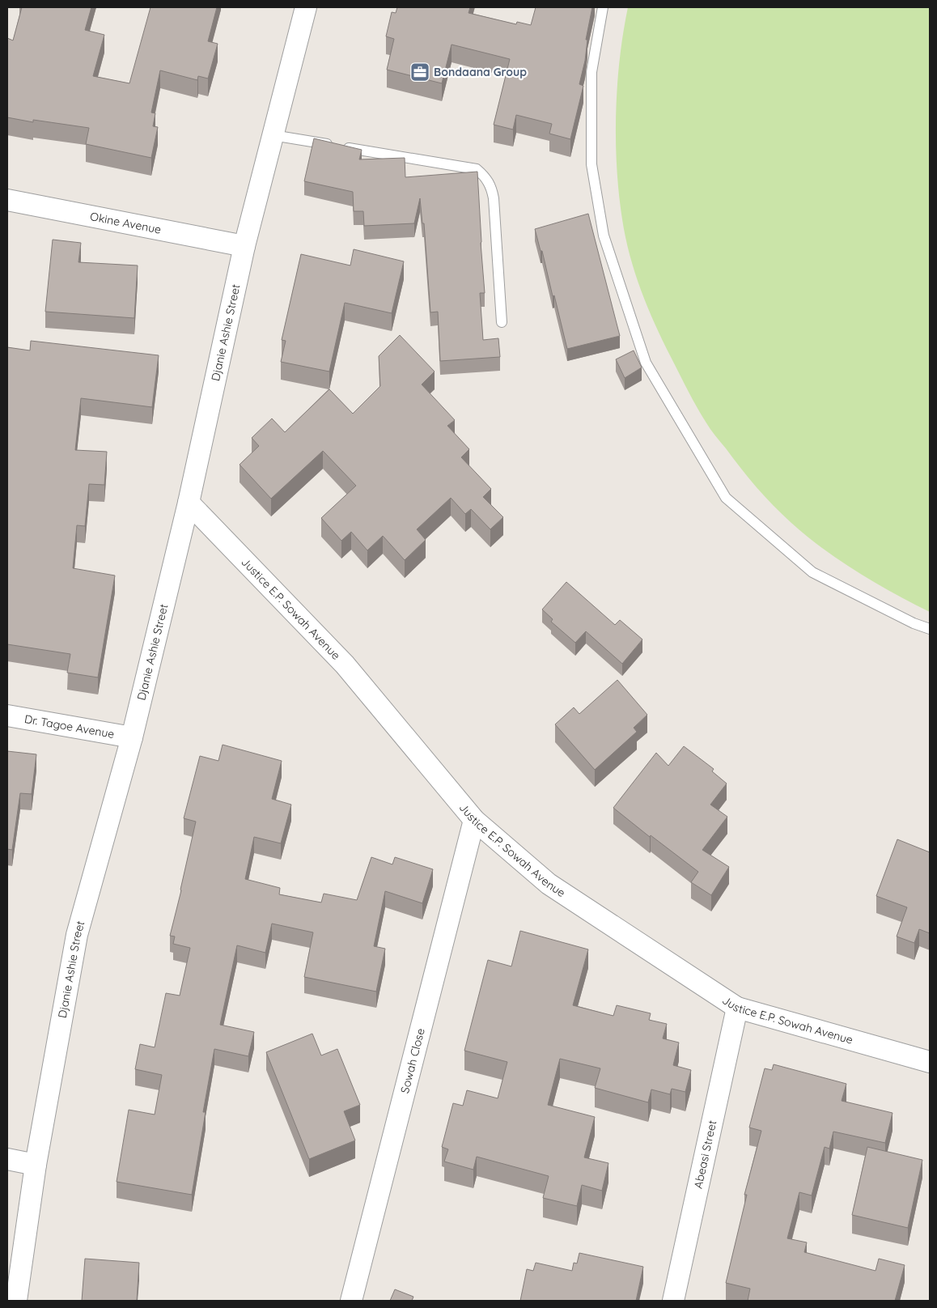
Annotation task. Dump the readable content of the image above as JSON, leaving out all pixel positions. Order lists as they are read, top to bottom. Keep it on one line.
{"streets":{"street":["Okine Avenue","Djanie Ashie Street","Justice E.P. Sowah Avenue","Dr. Tagoe Avenue","Sowah Close","Abeasi Street"]},"crossings":[["Okine Avenue","Djanie Ashie Street"],["Djanie Ashie Street","Justice E.P. Sowah Avenue"],["Djanie Ashie Street","Dr. Tagoe Avenue"],["Justice E.P. Sowah Avenue","Sowah Close"],["Justice E.P. Sowah Avenue","Abeasi Street"]],"places":{"office":["Bondaana Group"]}}
